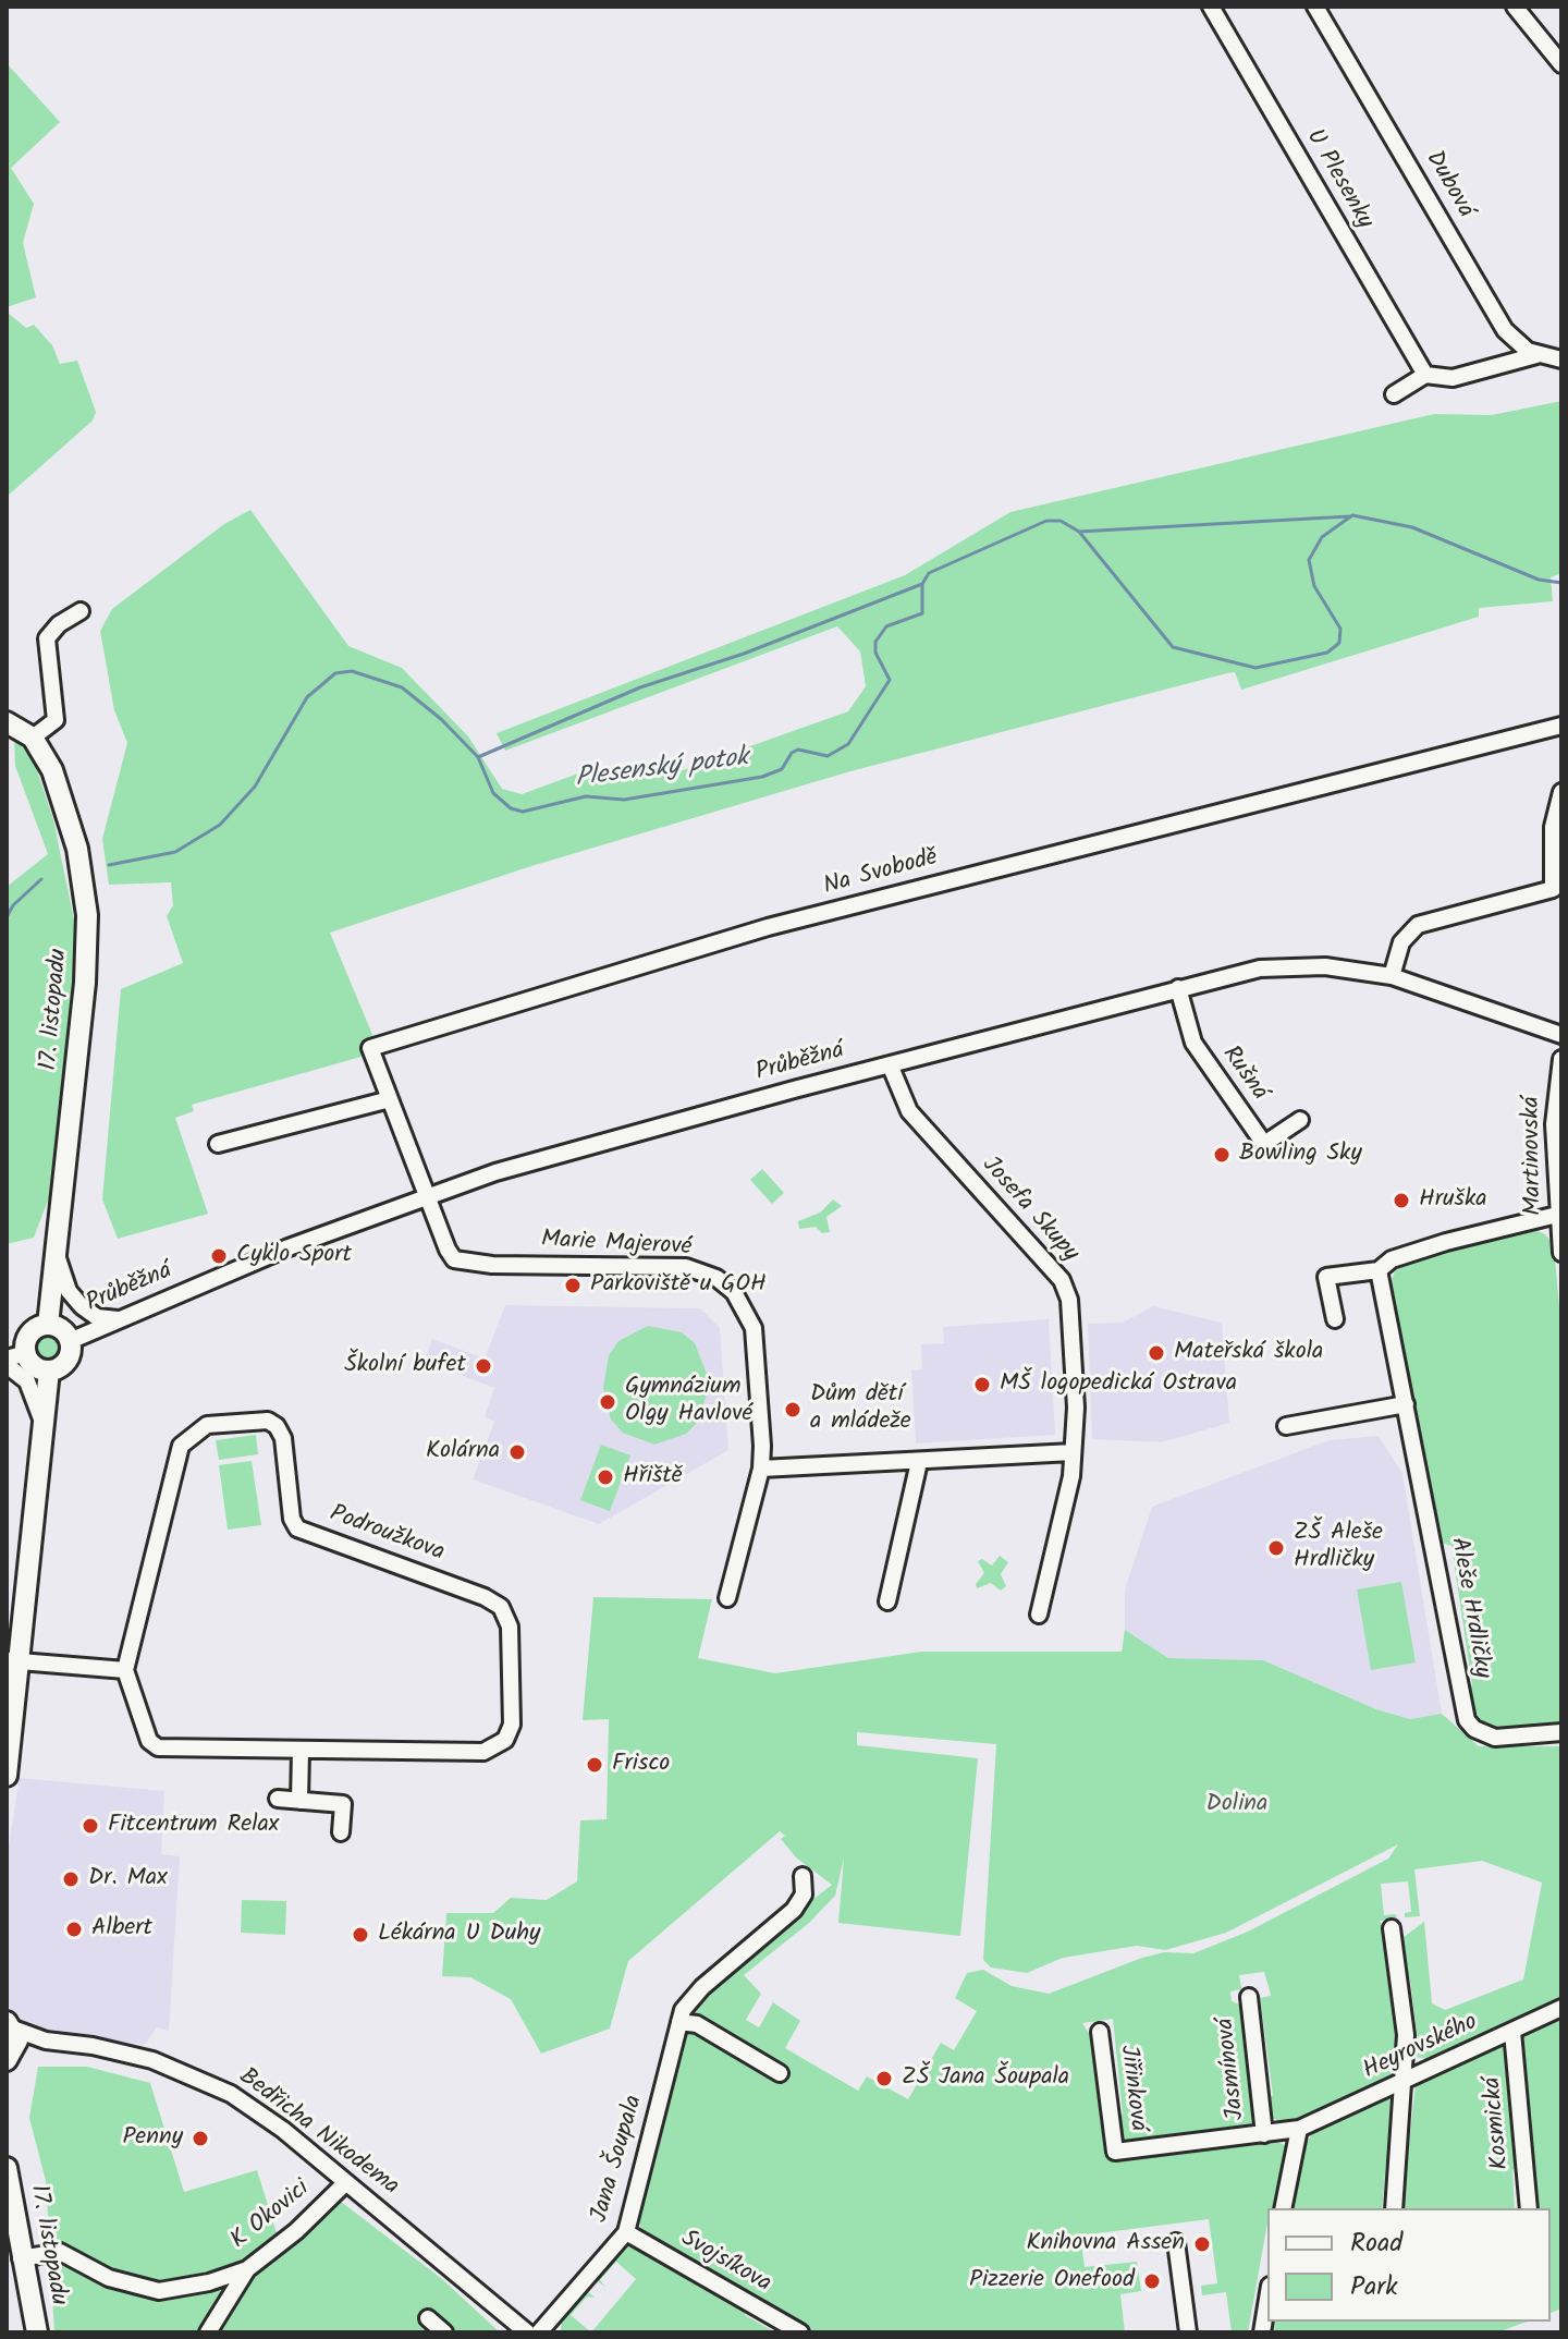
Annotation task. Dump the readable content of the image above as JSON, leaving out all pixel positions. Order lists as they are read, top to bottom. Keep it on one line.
{"streets":{"main road":["17. listopadu"],"street":["U Plesenky","Dubová","Na Svobodě","Průběžná","Rušná","Martinovská","Josefa Skupy","Marie Majerové","Podroužkova","Aleše Hrdličky","Heyrovského","Jasmínová","Jiřinková","Kosmická","Bedřicha Nikodema","Jana Šoupala","K Okovici","Svojsíkova"]},"crossings":[["Na Svobodě","Průběžná"],["Na Svobodě","Marie Majerové"],["17. listopadu","Průběžná"],["17. listopadu","K Okovici"],["Průběžná","Rušná"],["Průběžná","Josefa Skupy"],["Průběžná","Marie Majerové"],["Heyrovského","Jasmínová"],["Heyrovského","Jiřinková"],["Heyrovského","Kosmická"],["Bedřicha Nikodema","K Okovici"],["Jana Šoupala","Svojsíkova"]],"water":["Plesenský potok"],"parks":["Dolina"],"places":["Bowling Sky","Hruška","Cyklo Sport","Parkoviště u GOH","Mateřská škola","Školní bufet","MŠ logopedická Ostrava","Gymnázium Olgy Havlové","Dům dětí a mládeže","Kolárna","Hřiště","ZŠ Aleše Hrdličky","Frisco","Fitcentrum Relax","Dr. Max","Albert","Lékárna U Duhy","ZŠ Jana Šoupala","Penny","Knihovna Assen","Pizzerie Onefood"],"legend":["Road","Park"]}
